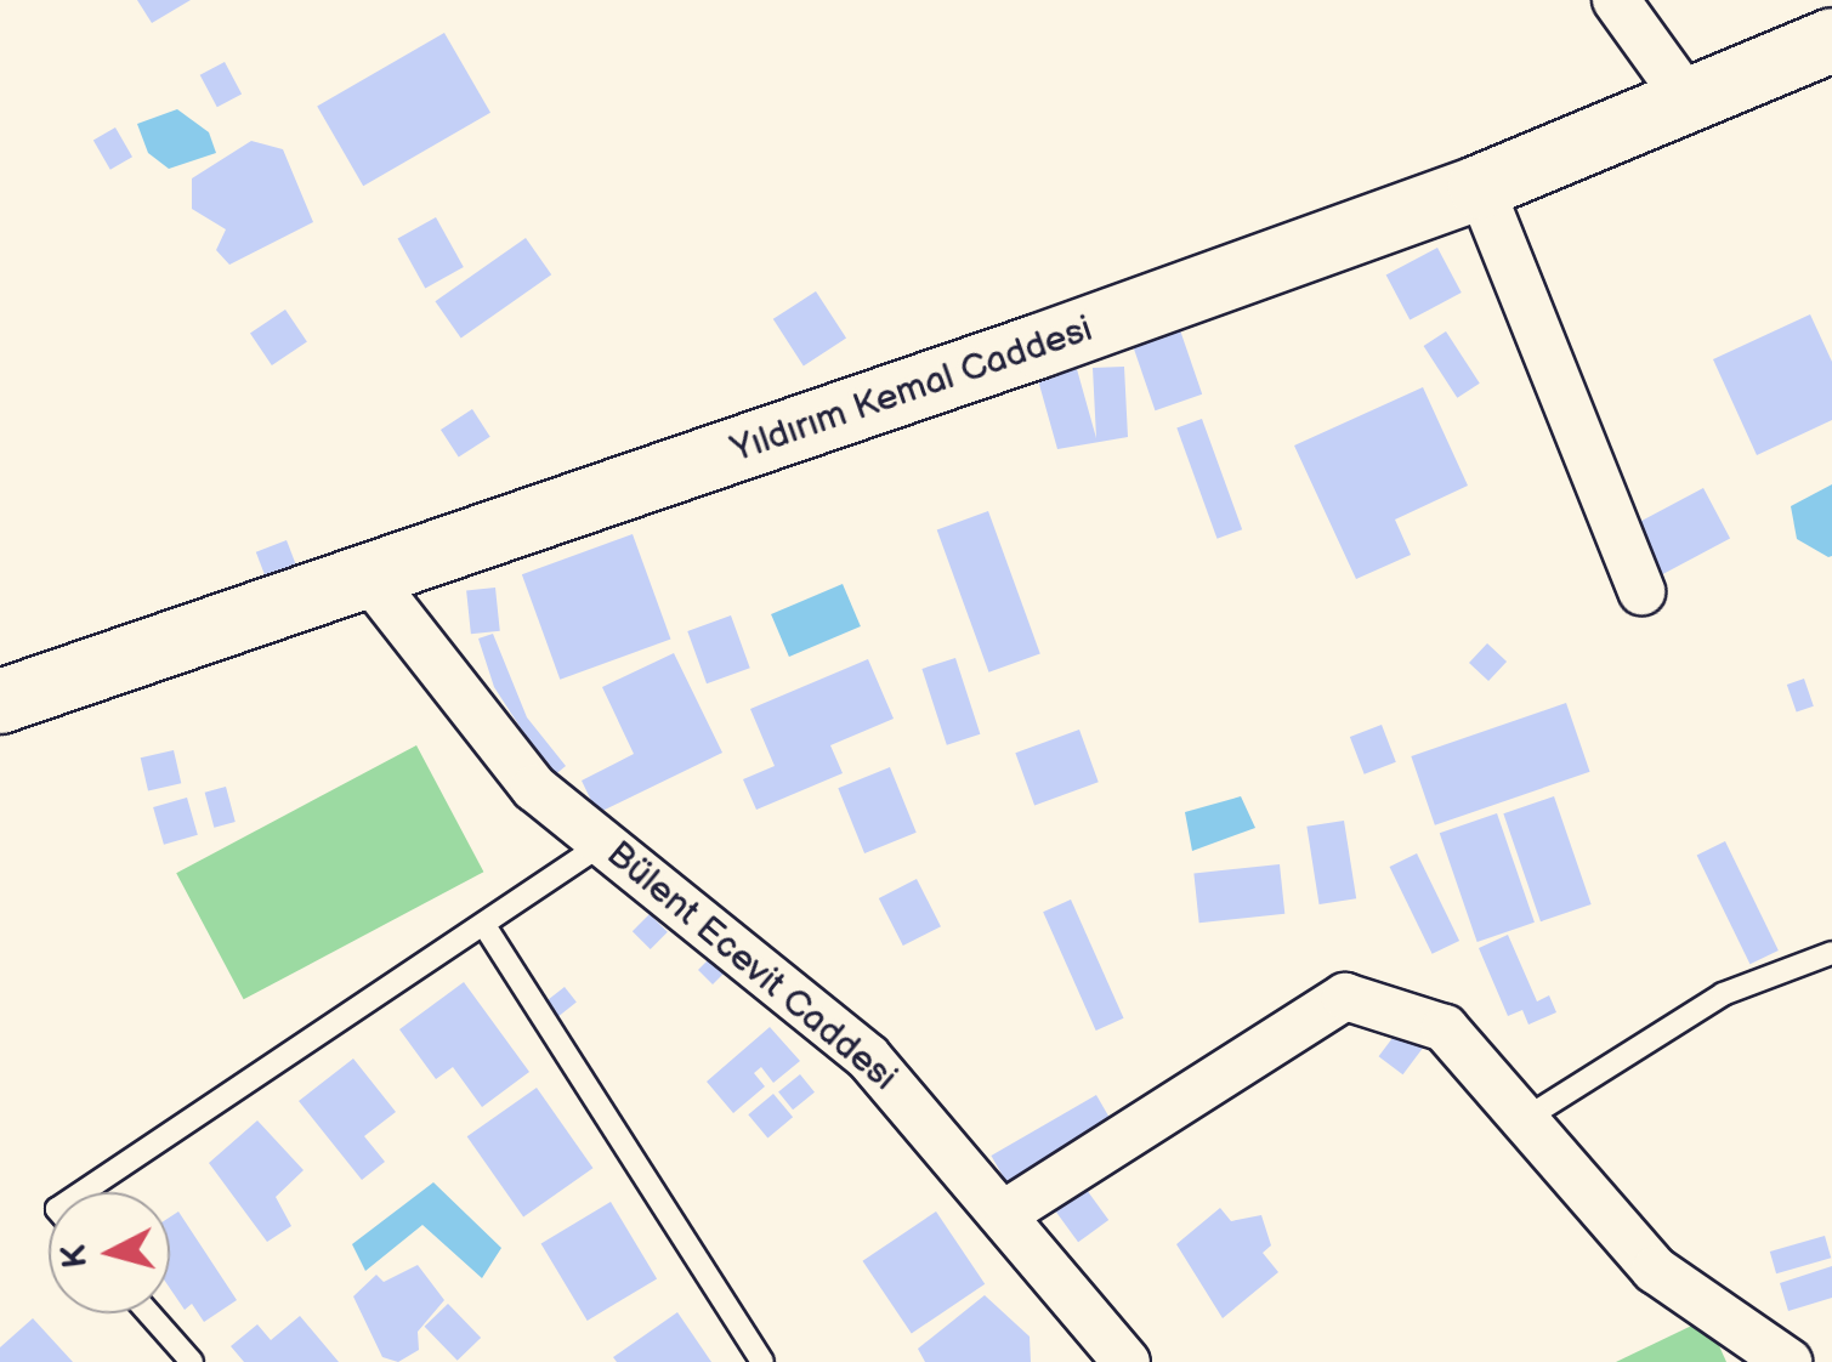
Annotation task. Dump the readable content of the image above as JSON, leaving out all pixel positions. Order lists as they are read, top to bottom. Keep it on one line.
{"streets":{"street":["Yıldırım Kemal Caddesi","Bülent Ecevit Caddesi"]},"crossings":[["Yıldırım Kemal Caddesi","Bülent Ecevit Caddesi"]],"north":"left"}
